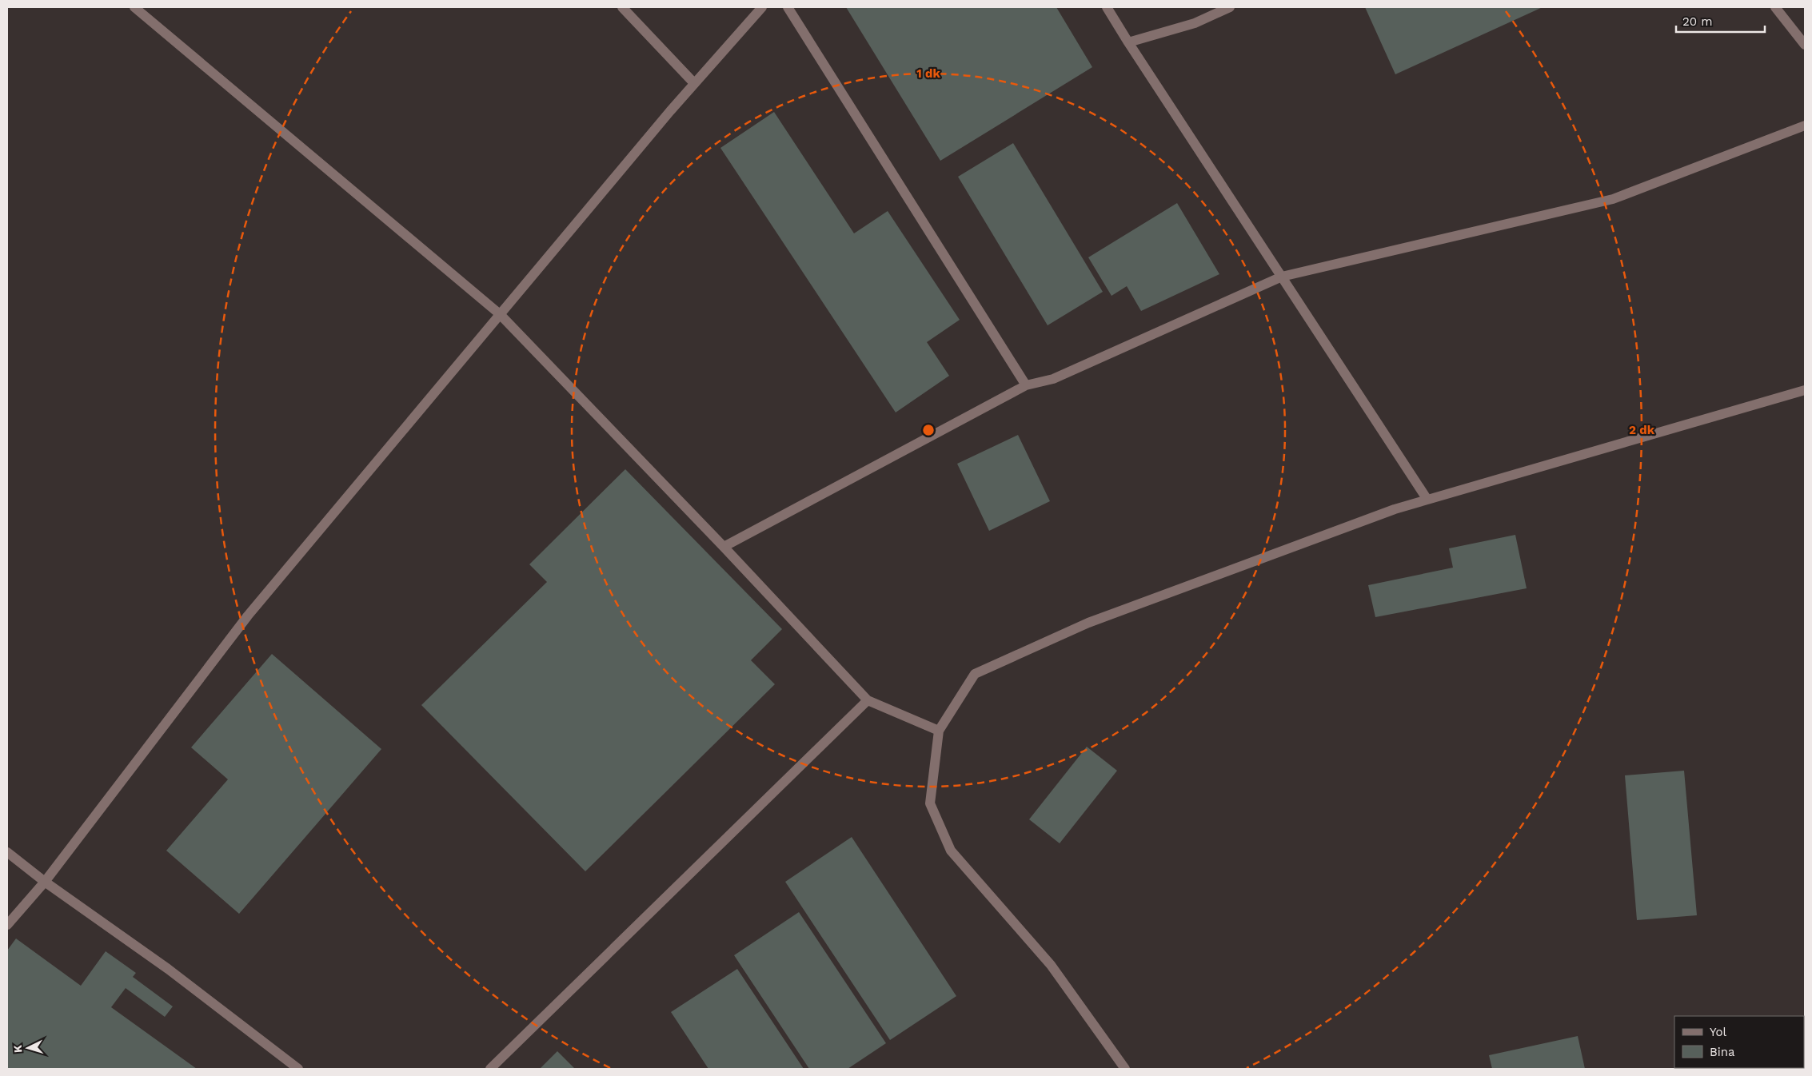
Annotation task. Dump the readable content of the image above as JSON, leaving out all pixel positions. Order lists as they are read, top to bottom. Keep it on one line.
{"legend":["Yol","Bina"],"scale_bar":"20 m","north":"left","rings":["1 dk","2 dk"]}
